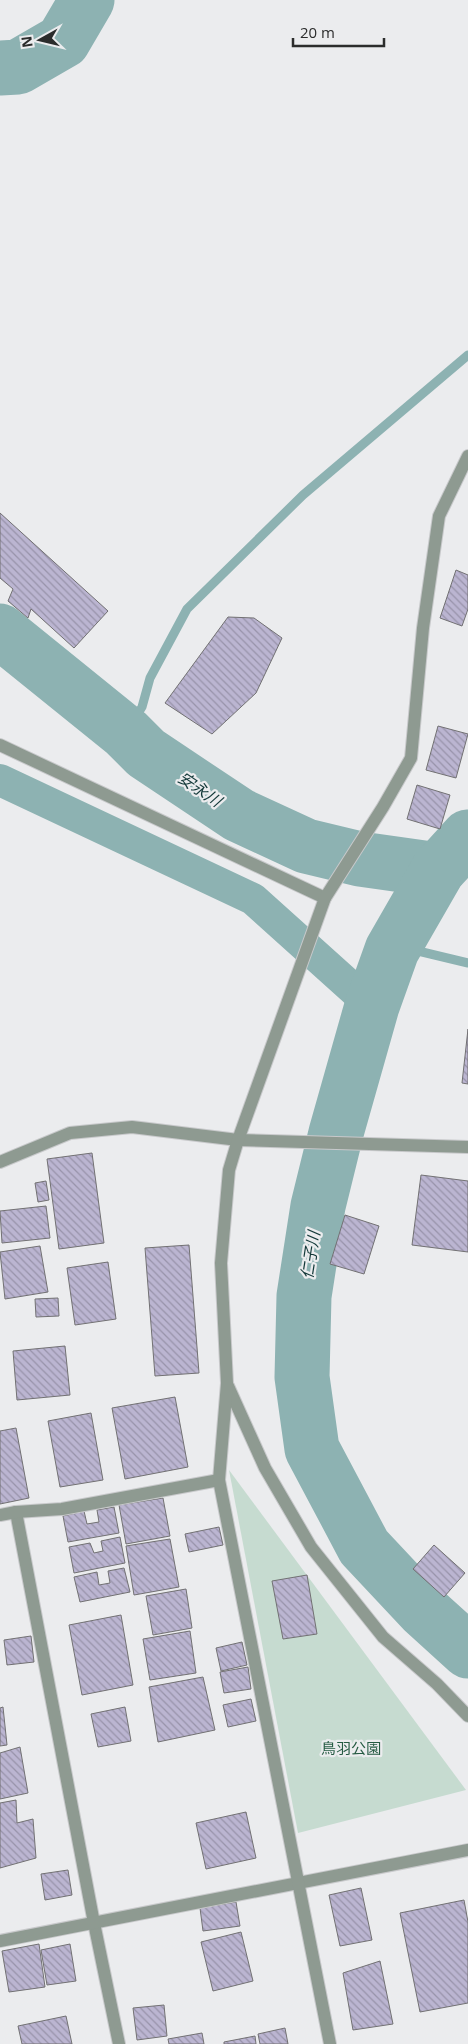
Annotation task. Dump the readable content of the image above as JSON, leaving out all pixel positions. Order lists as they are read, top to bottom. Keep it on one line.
{"water":["安永川","仁子川"],"parks":["鳥羽公園"],"scale_bar":"20 m","north":"left"}
